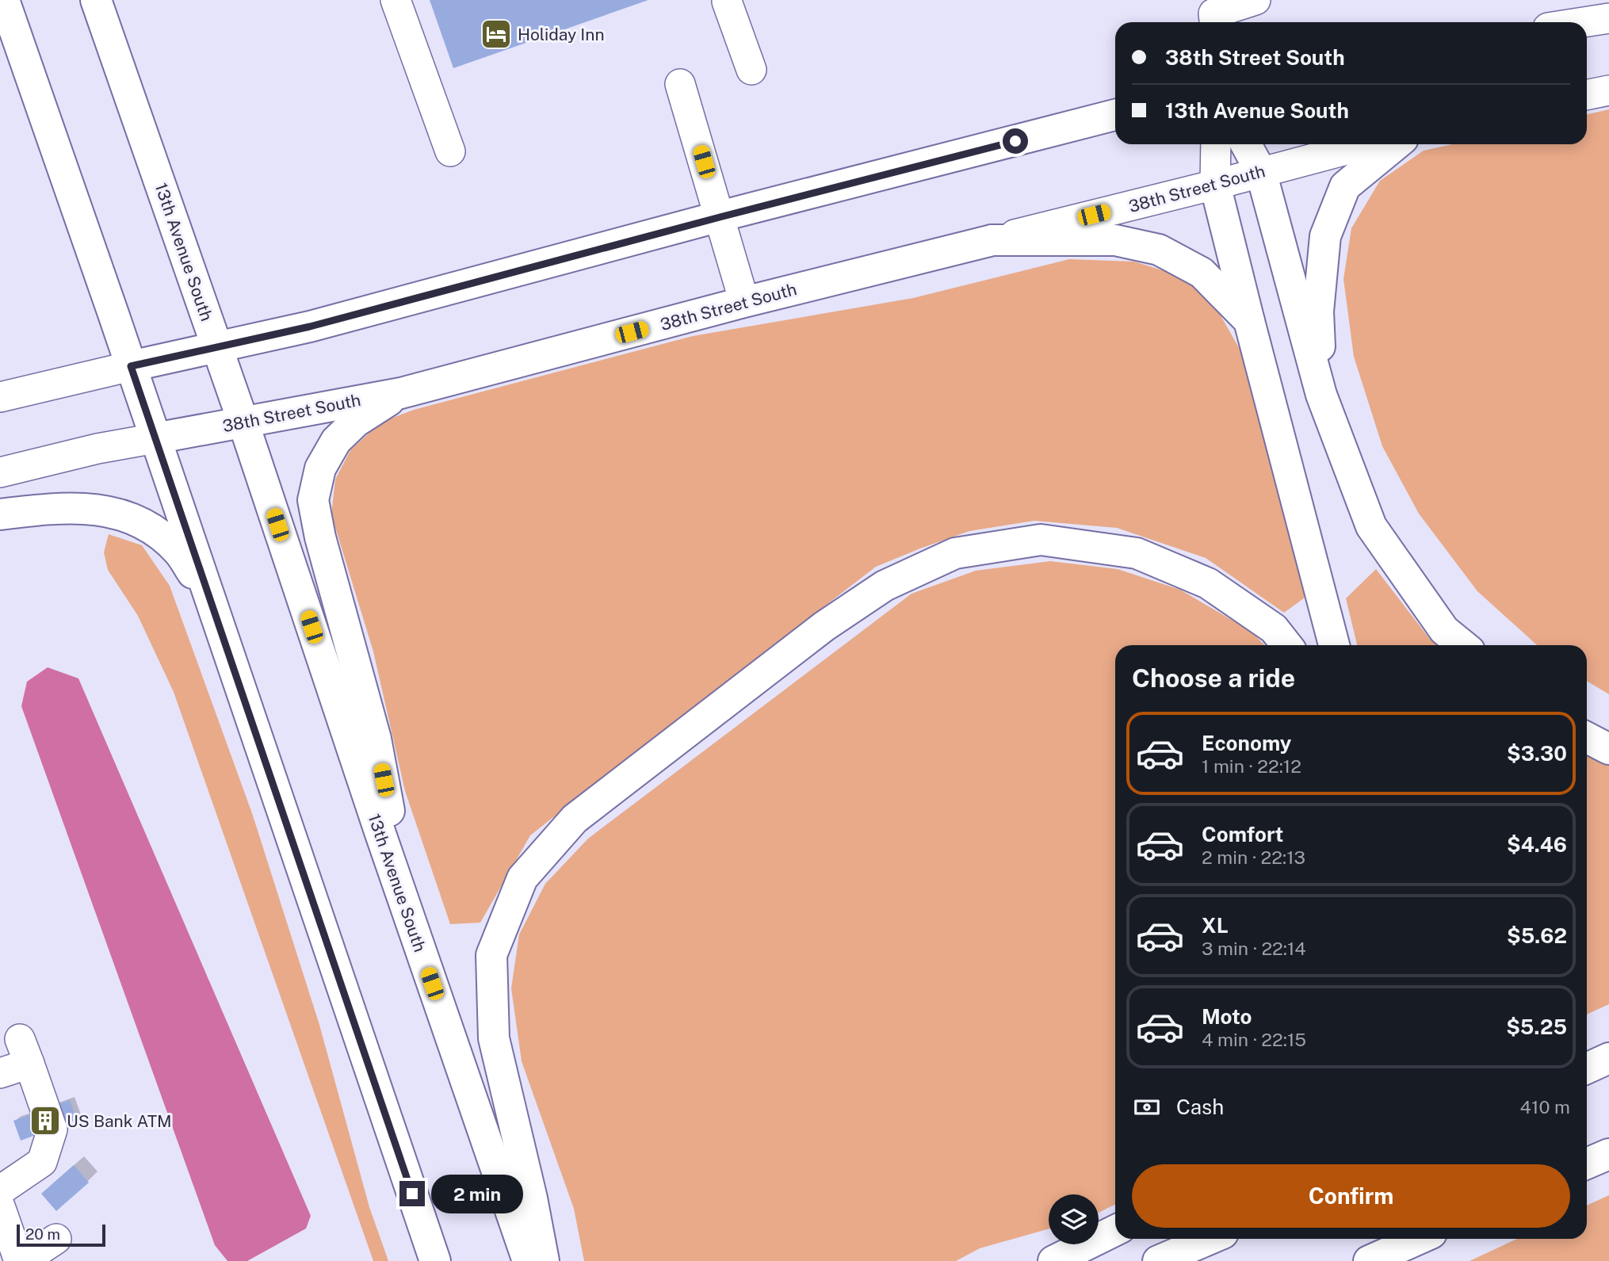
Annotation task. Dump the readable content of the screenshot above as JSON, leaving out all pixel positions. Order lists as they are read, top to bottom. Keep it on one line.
{"streets":{"main road":["38th Street South","13th Avenue South"]},"crossings":[["38th Street South","13th Avenue South"]],"places":{"hotel":["Holiday Inn"],"building":["US Bank ATM"]},"scale_bar":"20 m","page":{"banner":["38th Street South","13th Avenue South"],"heading":"Choose a ride","list":[{"name":"Economy","note":"1 min · 22:12","value":"$3.30"},{"name":"Comfort","note":"2 min · 22:13","value":"$4.46"},{"name":"XL","note":"3 min · 22:14","value":"$5.62"},{"name":"Moto","note":"4 min · 22:15","value":"$5.25"}],"pay":["Cash","410 m"],"buttons":"Confirm","bubble":"2 min","scale":"20 m"}}
